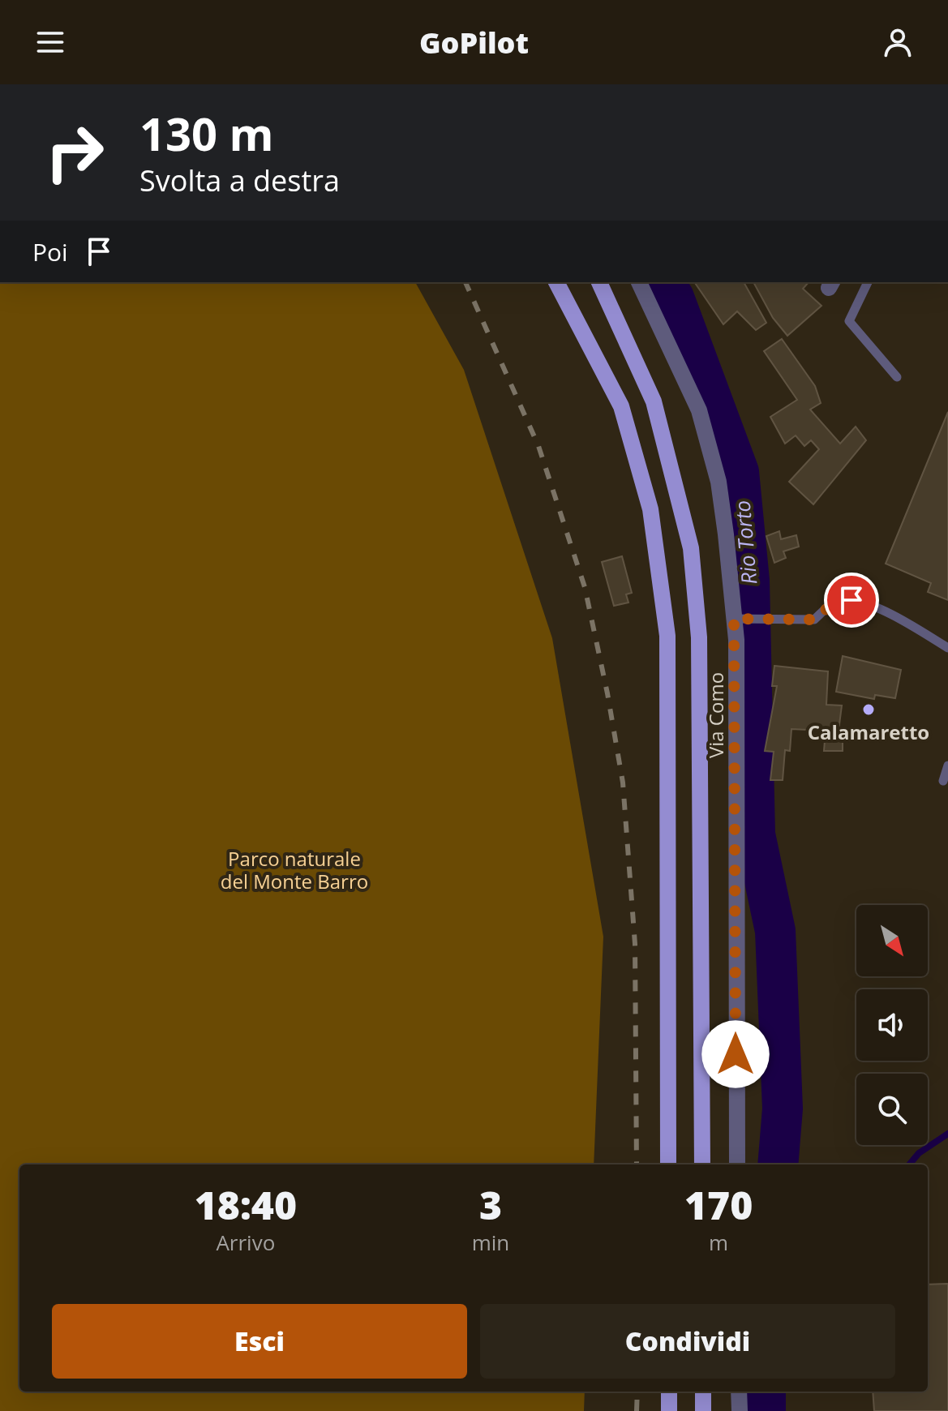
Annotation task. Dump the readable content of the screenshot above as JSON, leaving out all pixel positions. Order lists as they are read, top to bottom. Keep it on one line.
{"streets":{"street":["Via Como"]},"water":["Rio Torto"],"parks":["Parco naturale del Monte Barro"],"places":["Calamaretto"],"north":"bottom right","page":{"header":"GoPilot","turn":["130 m","Svolta a destra"],"then":"Poi","eta":["18:40","Arrivo","3","min","170","m"],"buttons":["Esci","Condividi"]}}
